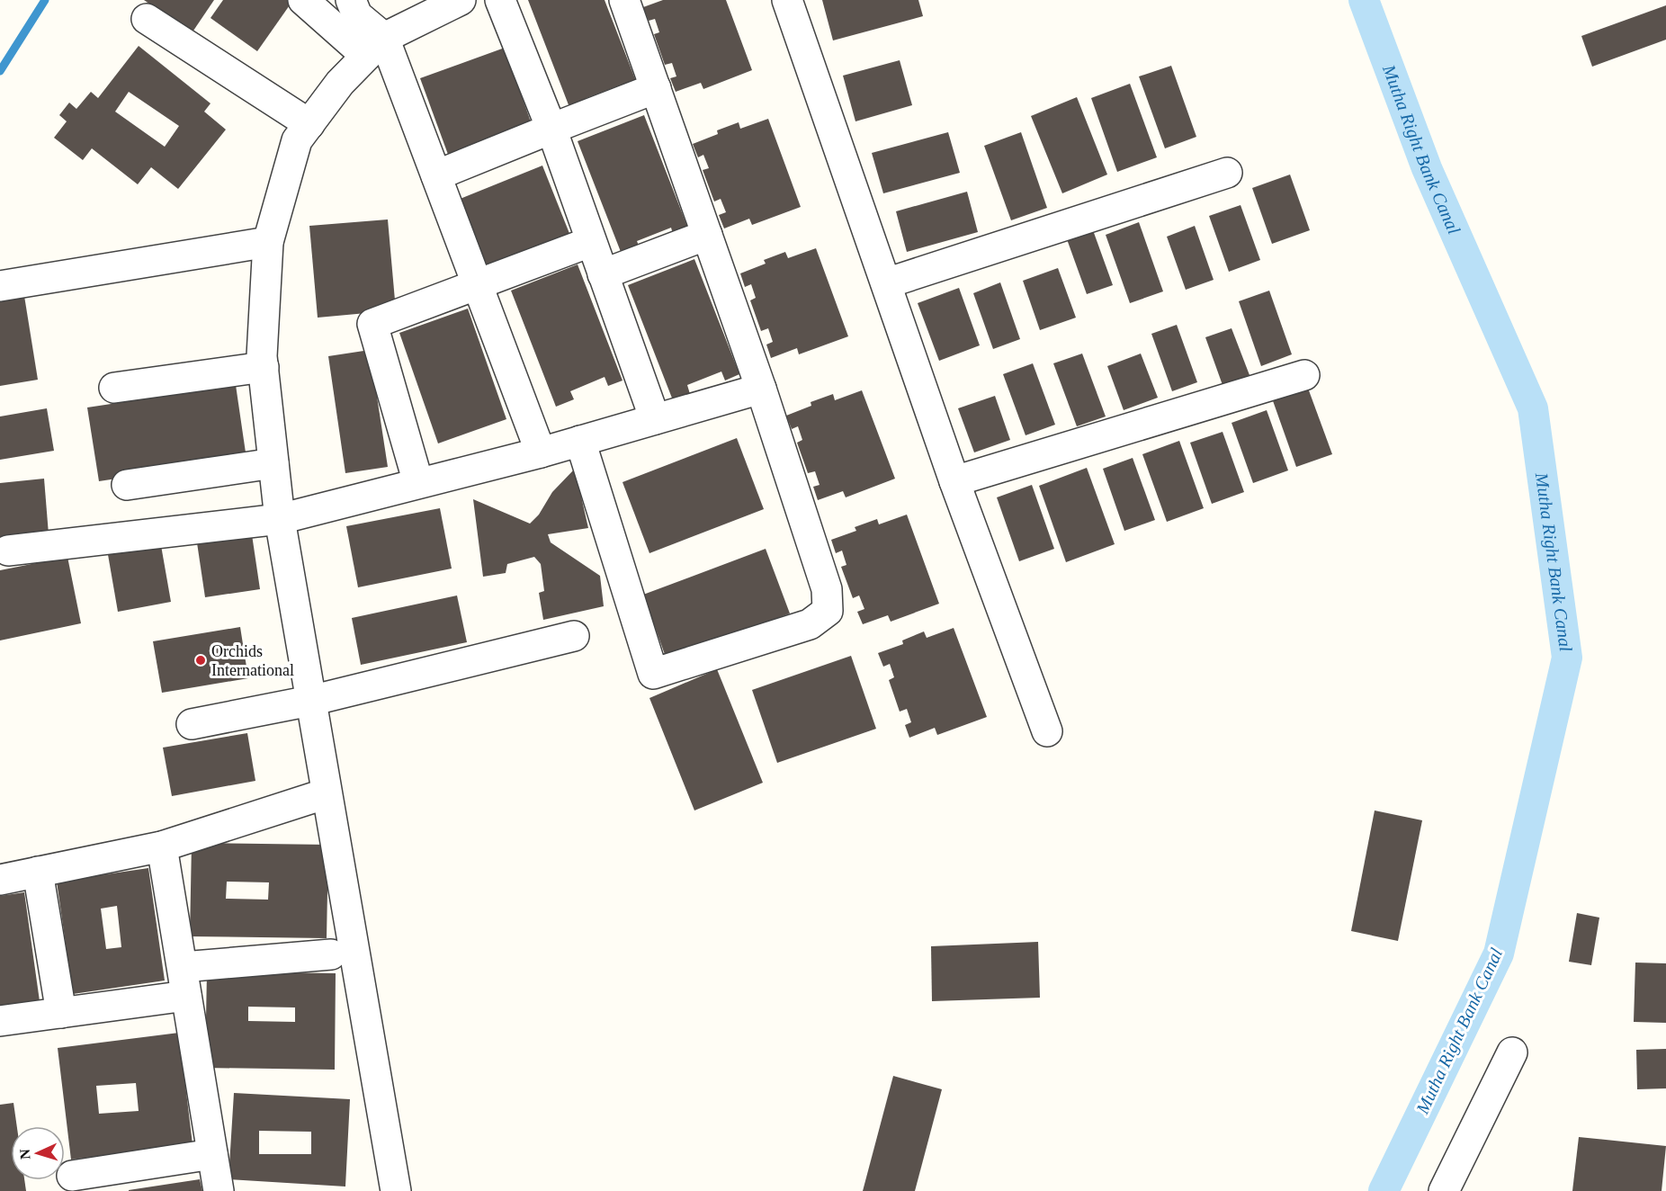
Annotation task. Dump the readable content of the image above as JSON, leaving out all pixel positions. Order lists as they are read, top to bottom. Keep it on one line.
{"water":["Mutha Right Bank Canal"],"places":["Orchids International"],"north":"left"}
